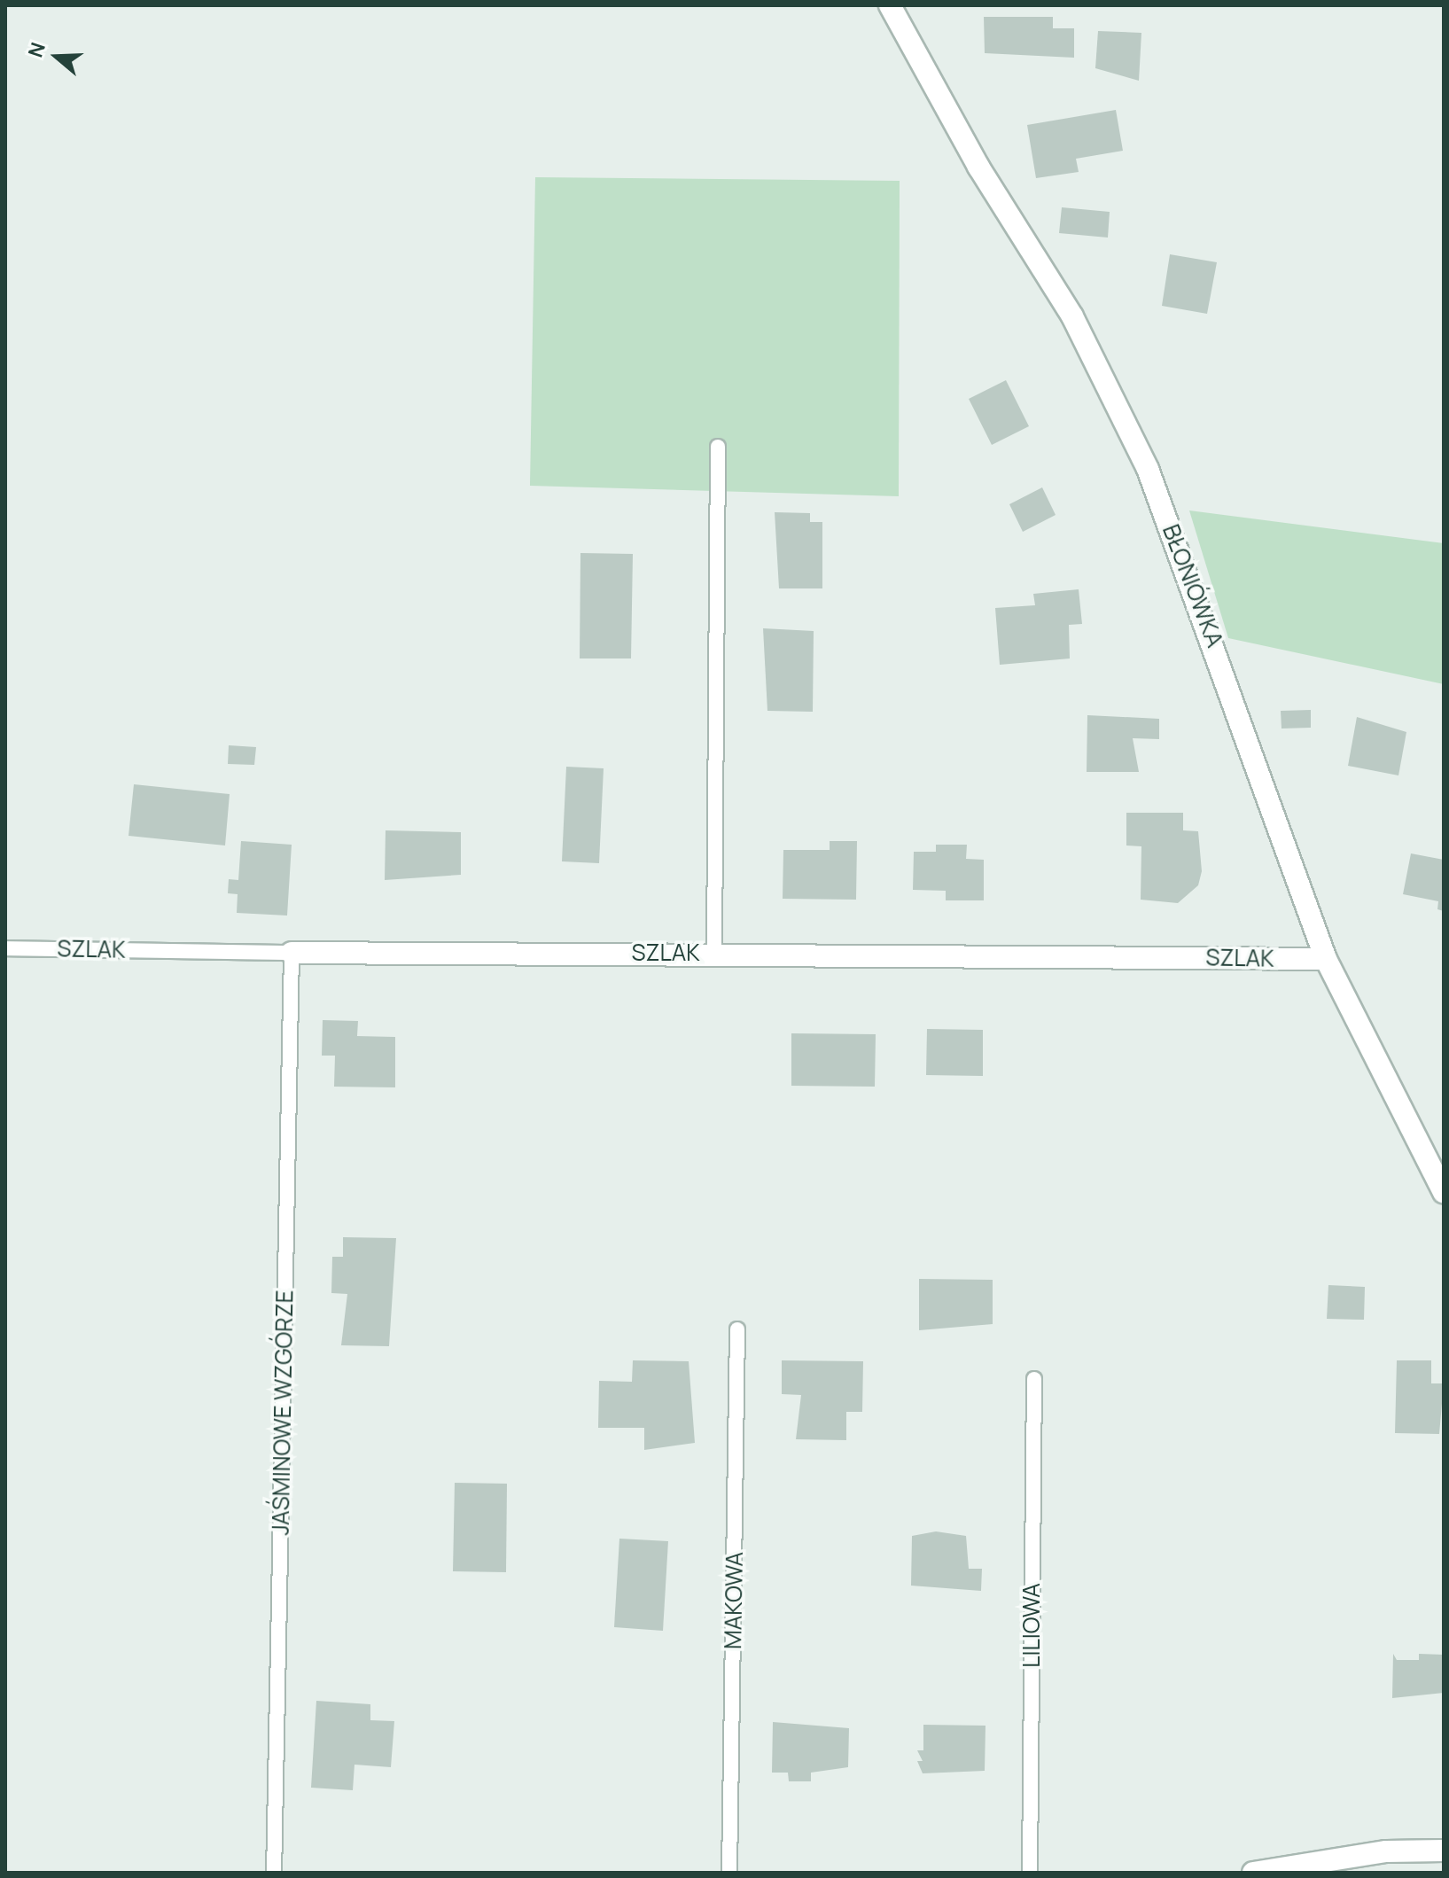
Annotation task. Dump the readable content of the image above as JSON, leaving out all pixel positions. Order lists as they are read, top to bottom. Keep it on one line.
{"streets":{"street":["BŁONIÓWKA","SZLAK"],"lane":["JAŚMINOWE WZGÓRZE","MAKOWA","LILIOWA"]},"crossings":[["BŁONIÓWKA","SZLAK"],["SZLAK","JAŚMINOWE WZGÓRZE"]],"north":"left"}
